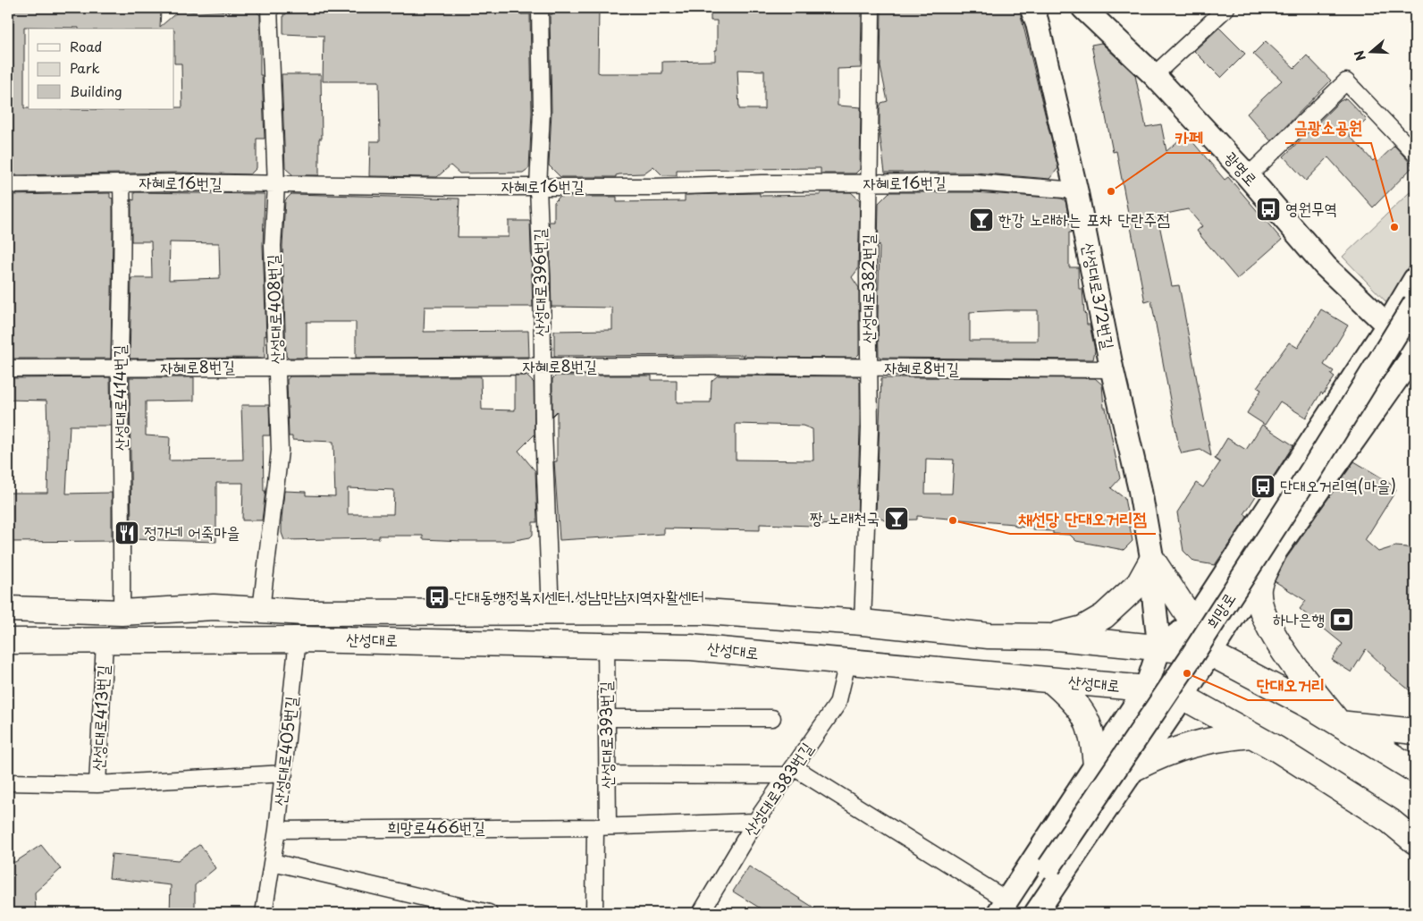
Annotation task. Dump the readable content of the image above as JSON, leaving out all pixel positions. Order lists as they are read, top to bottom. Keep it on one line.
{"streets":{"main road":["광명로","산성대로372번길","희망로","산성대로"],"street":["자혜로16번길","산성대로396번길","산성대로382번길","산성대로408번길","자혜로8번길","산성대로414번길","산성대로413번길","산성대로393번길","산성대로405번길","산성대로383번길","희망로466번길"]},"crossings":[["자혜로16번길","산성대로396번길"],["자혜로16번길","산성대로382번길"],["자혜로16번길","산성대로372번길"],["자혜로16번길","산성대로408번길"],["자혜로16번길","산성대로414번길"],["산성대로396번길","자혜로8번길"],["산성대로396번길","산성대로"],["산성대로382번길","자혜로8번길"],["산성대로382번길","산성대로"],["산성대로372번길","자혜로8번길"],["산성대로372번길","산성대로"],["산성대로408번길","자혜로8번길"],["산성대로408번길","산성대로"],["자혜로8번길","산성대로414번길"],["산성대로414번길","산성대로"],["산성대로","산성대로413번길"],["산성대로","산성대로393번길"],["산성대로","산성대로405번길"],["산성대로","산성대로383번길"],["산성대로393번길","희망로466번길"],["산성대로405번길","희망로466번길"],["산성대로383번길","희망로466번길"]],"places":{"other":["카페","금광소공원","채선당 단대오거리점","단대오거리"],"bus stop":["영원무역","단대오거리역(마을)","단대동행정복지센터.성남만남지역자활센터"],"bar":["한강 노래하는 포차 단란주점","짱 노래천국"],"restaurant":["정가네 어죽마을"],"bank":["하나은행"]},"legend":["Road","Park","Building"],"north":"left"}
